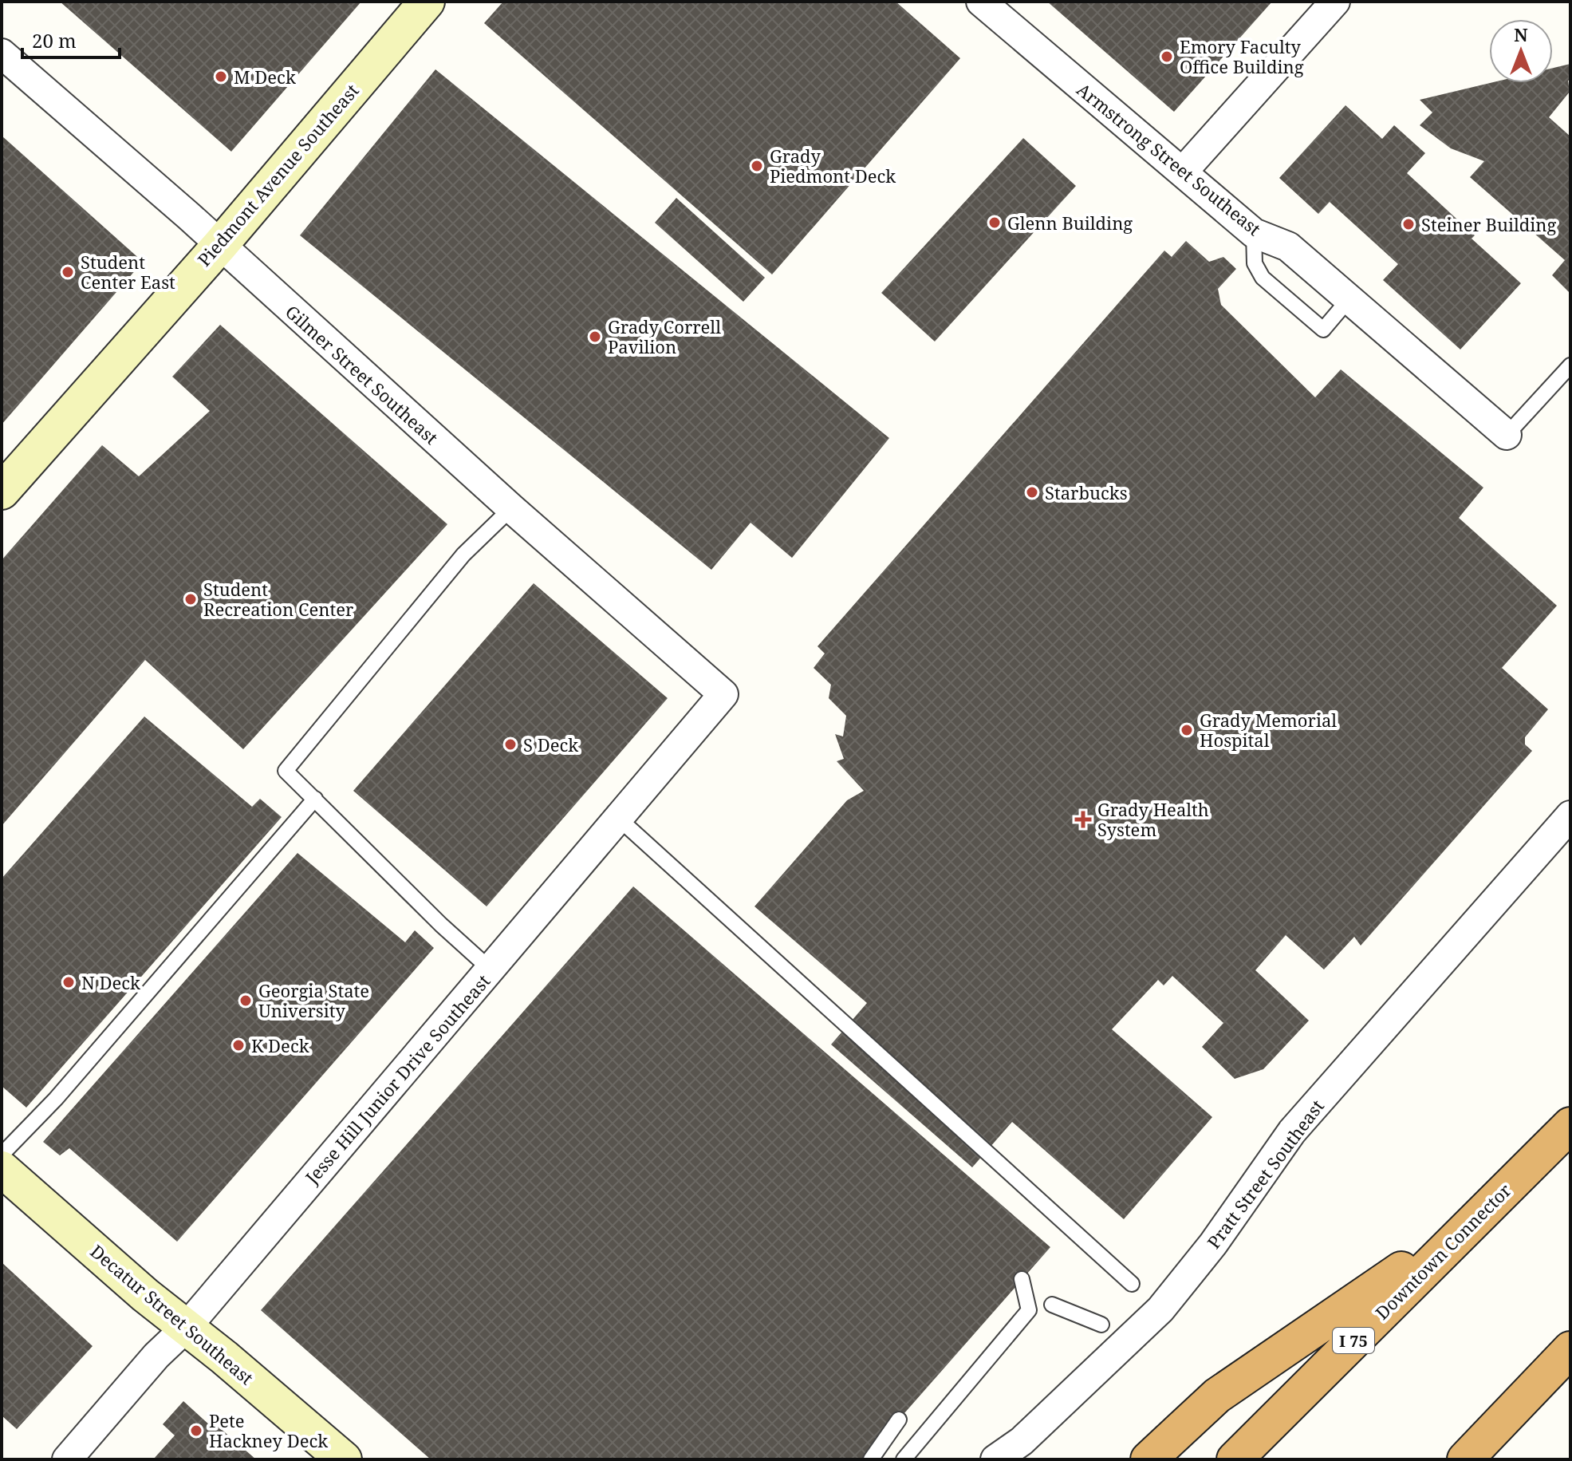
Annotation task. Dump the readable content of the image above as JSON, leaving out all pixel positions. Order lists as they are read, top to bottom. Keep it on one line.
{"streets":{"highway":["Downtown Connector","I 75"],"main road":["Piedmont Avenue Southeast","Decatur Street Southeast"],"street":["Armstrong Street Southeast","Gilmer Street Southeast","Jesse Hill Junior Drive Southeast","Pratt Street Southeast"]},"crossings":[["Piedmont Avenue Southeast","Gilmer Street Southeast"],["Gilmer Street Southeast","Jesse Hill Junior Drive Southeast"],["Jesse Hill Junior Drive Southeast","Decatur Street Southeast"]],"places":{"other":["Emory Faculty Office Building","M Deck","Grady Piedmont Deck","Glenn Building","Steiner Building","Student Center East","Grady Correll Pavilion","Starbucks","Student Recreation Center","Grady Memorial Hospital","S Deck","N Deck","Georgia State University","K Deck","Pete Hackney Deck"],"health":["Grady Health System"]},"scale_bar":"20 m","north":"top"}
